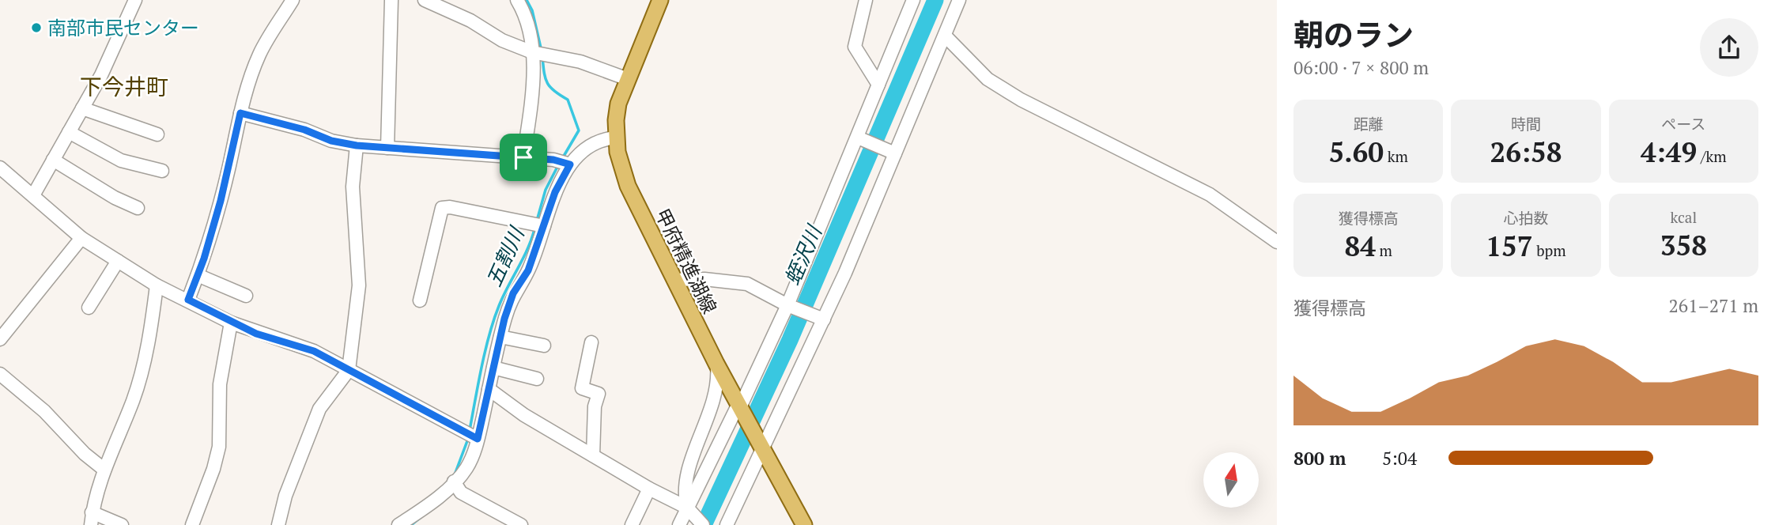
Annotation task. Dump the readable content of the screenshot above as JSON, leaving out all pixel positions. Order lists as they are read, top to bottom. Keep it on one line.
{"streets":{"main road":["甲府精進湖線"]},"districts":["下今井町"],"water":["蛭沢川","五割川"],"places":["南部市民センター"],"north":"top","page":{"heading":["朝のラン","06:00 · 7 × 800 m"],"stats":[["距離","5.60 km"],["時間","26:58"],["ペース","4:49 /km"],["獲得標高","84 m"],["心拍数","157 bpm"],["kcal","358"]],"chart":["獲得標高","261–271 m"],"list":[{"name":"800 m","note":"5:04"}]}}
